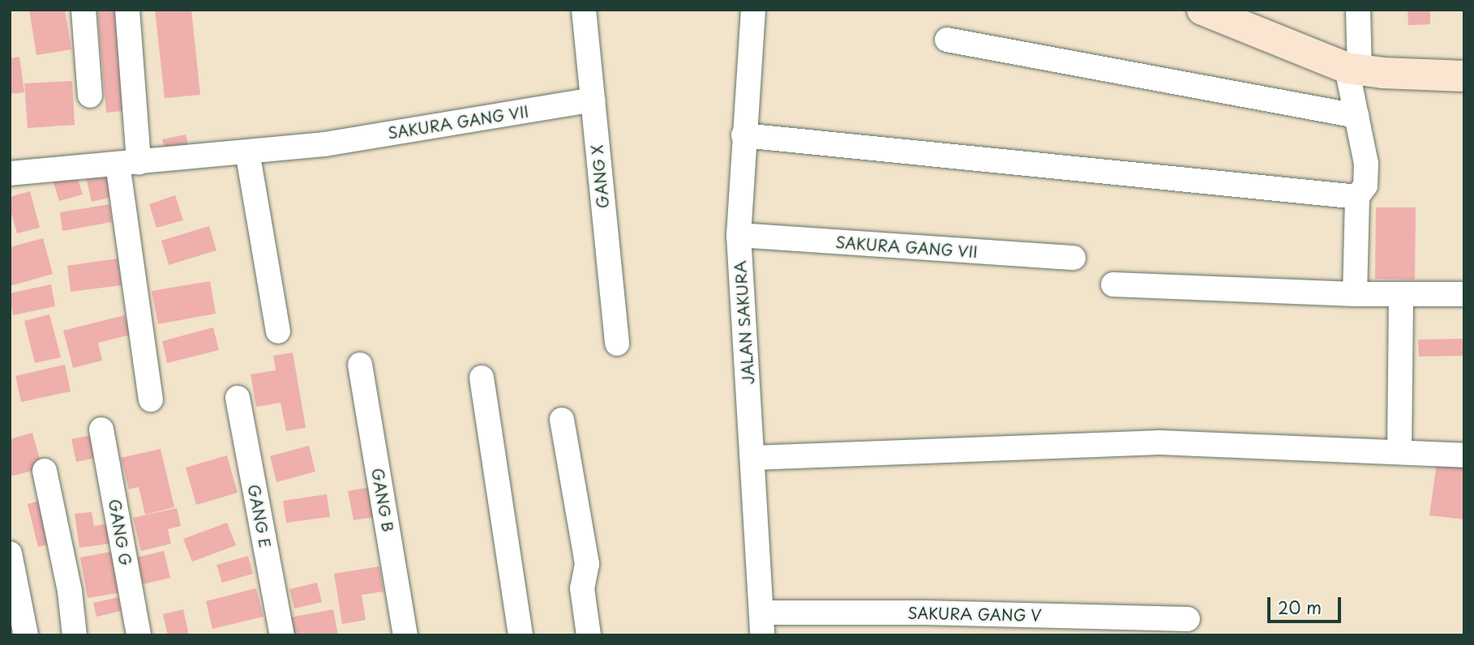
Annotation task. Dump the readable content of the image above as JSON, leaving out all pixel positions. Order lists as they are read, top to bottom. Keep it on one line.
{"streets":{"street":["SAKURA GANG VII","GANG X","JALAN SAKURA","GANG B","GANG E","GANG G","SAKURA GANG V"]},"crossings":[["SAKURA GANG VII","GANG X"],["SAKURA GANG VII","JALAN SAKURA"],["JALAN SAKURA","SAKURA GANG V"]],"scale_bar":"20 m"}
